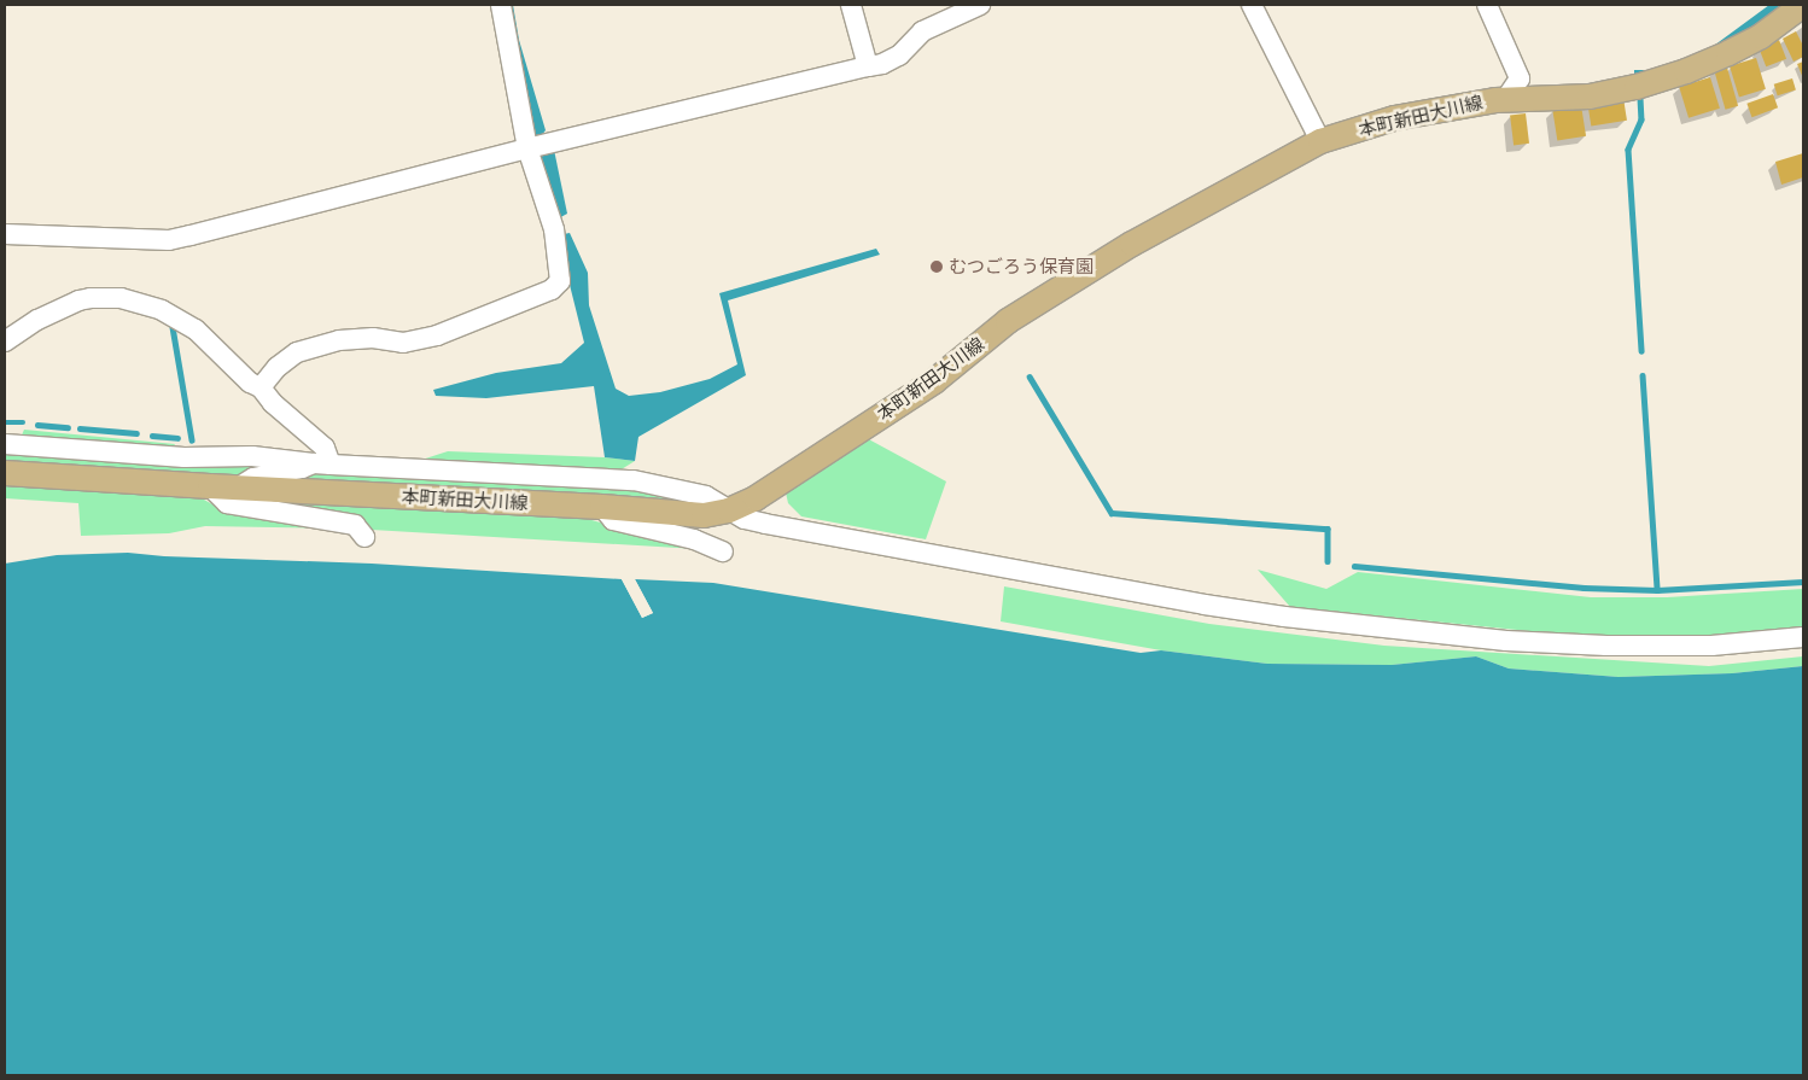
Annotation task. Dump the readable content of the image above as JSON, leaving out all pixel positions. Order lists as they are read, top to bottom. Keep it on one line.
{"streets":{"main road":["本町新田大川線"]},"places":["むつごろう保育園"]}
